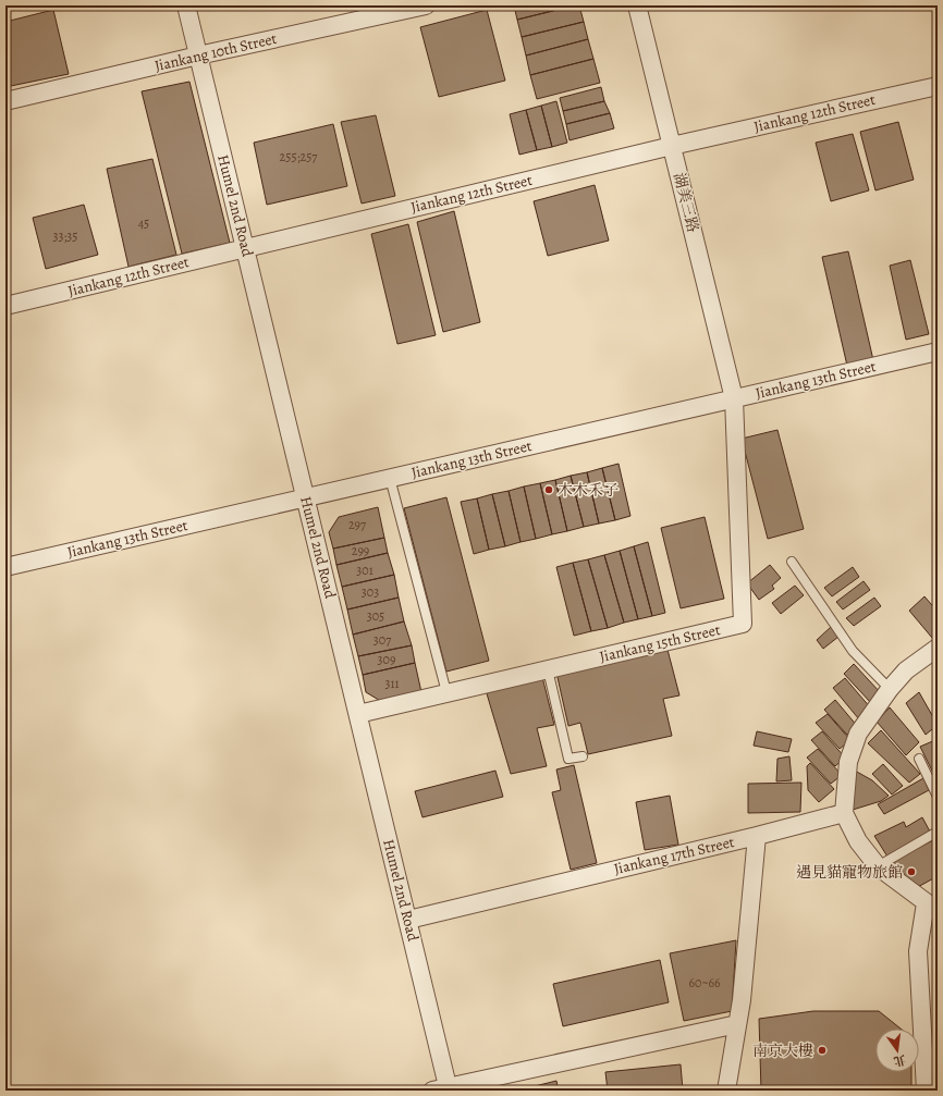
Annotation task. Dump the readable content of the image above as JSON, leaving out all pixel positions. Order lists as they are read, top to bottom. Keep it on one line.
{"streets":{"street":["Jiankang 10th Street","Jiankang 12th Street","湖美三路","Humel 2nd Road","Jiankang 13th Street","Jiankang 15th Street","Jiankang 17th Street"]},"crossings":[["Jiankang 10th Street","Humel 2nd Road"],["Jiankang 12th Street","湖美三路"],["Jiankang 12th Street","Humel 2nd Road"],["湖美三路","Jiankang 13th Street"],["湖美三路","Jiankang 15th Street"],["Humel 2nd Road","Jiankang 13th Street"],["Humel 2nd Road","Jiankang 15th Street"],["Humel 2nd Road","Jiankang 17th Street"],["Jiankang 13th Street","Jiankang 15th Street"]],"places":["木木禾子","遇見貓寵物旅館","南京大樓"],"house_numbers":["255;257","45","33;35","297","299","301","303","305","307","309","311","60~66"],"north":"bottom"}
